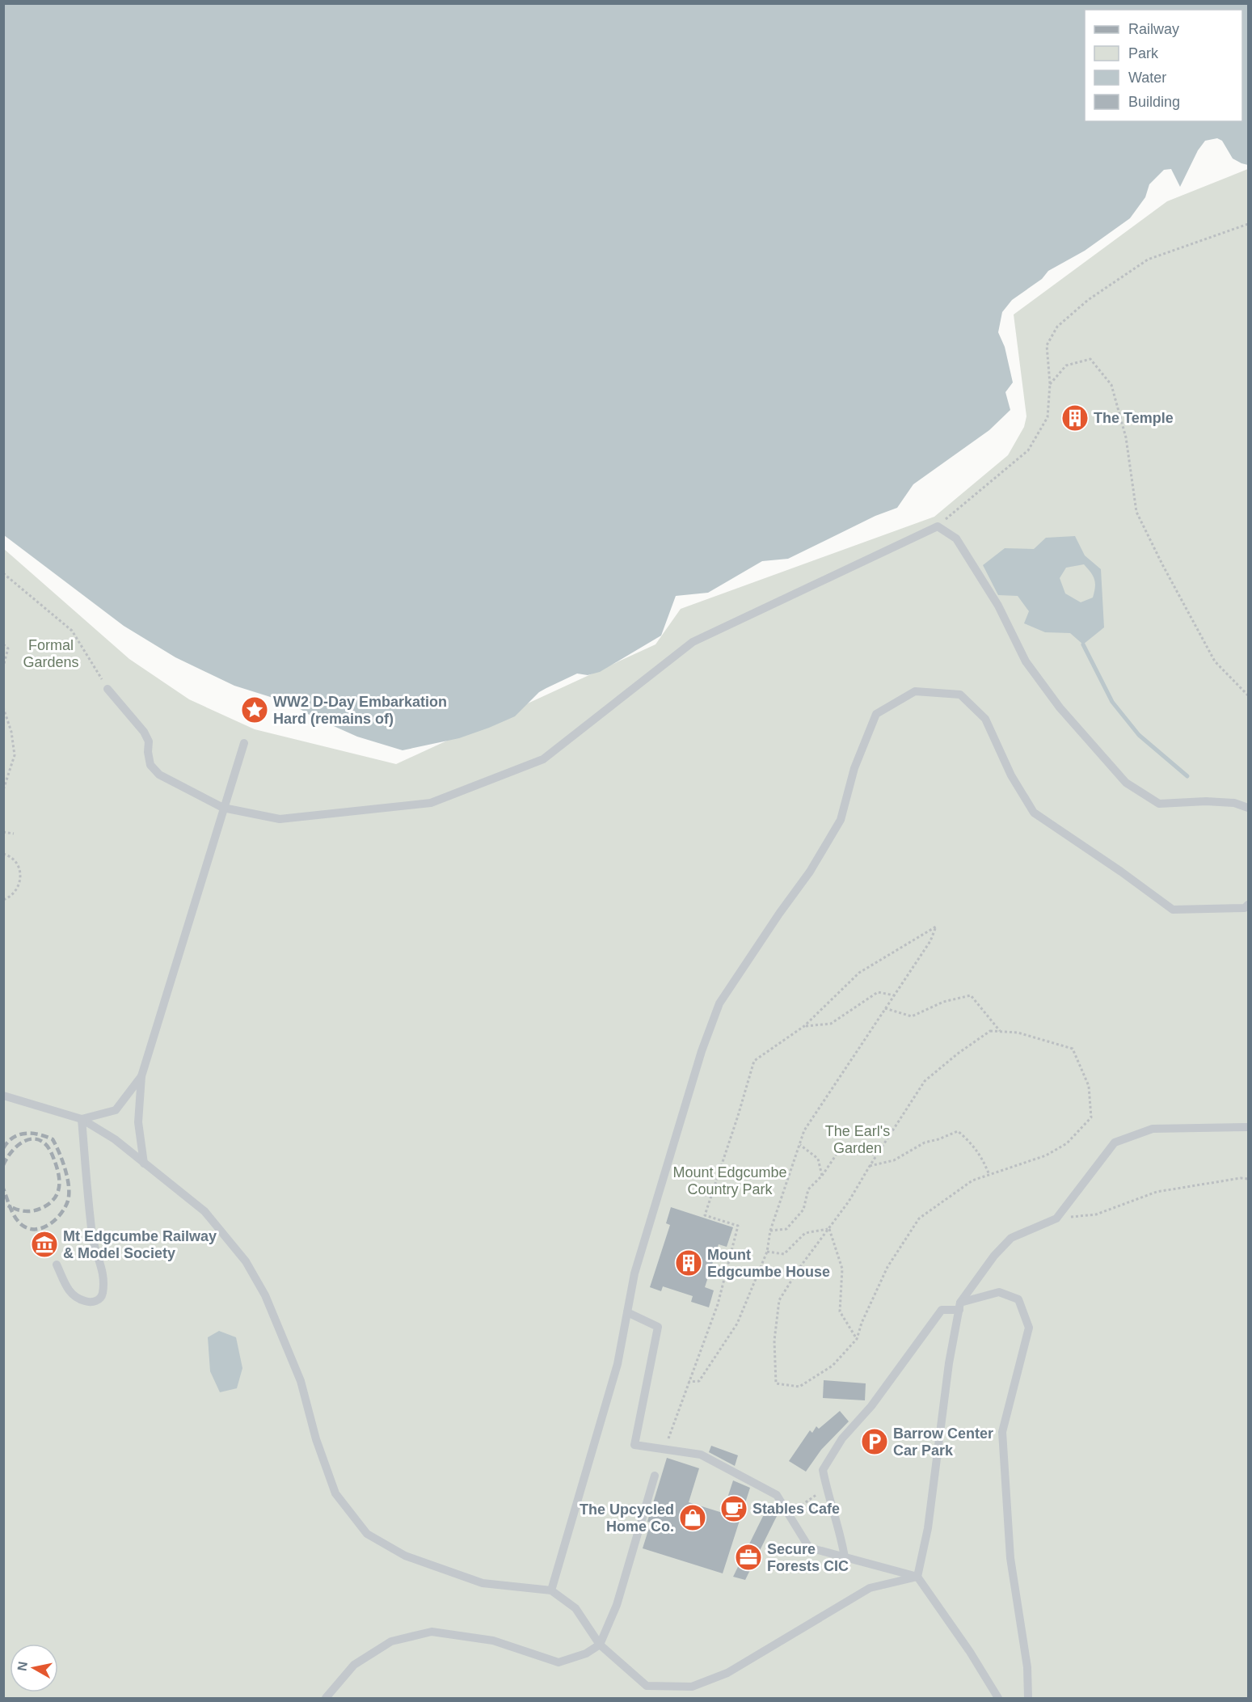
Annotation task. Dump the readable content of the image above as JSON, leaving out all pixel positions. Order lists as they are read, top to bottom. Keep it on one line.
{"parks":["Formal Gardens","The Earl's Garden","Mount Edgcumbe Country Park"],"places":{"building":["The Temple","Mount Edgcumbe House"],"place":["WW2 D-Day Embarkation Hard (remains of)"],"museum":["Mt Edgcumbe Railway & Model Society"],"parking":["Barrow Center Car Park"],"cafe":["Stables Cafe"],"shop":["The Upcycled Home Co."],"office":["Secure Forests CIC"]},"legend":["Railway","Park","Water","Building"],"north":"left"}
